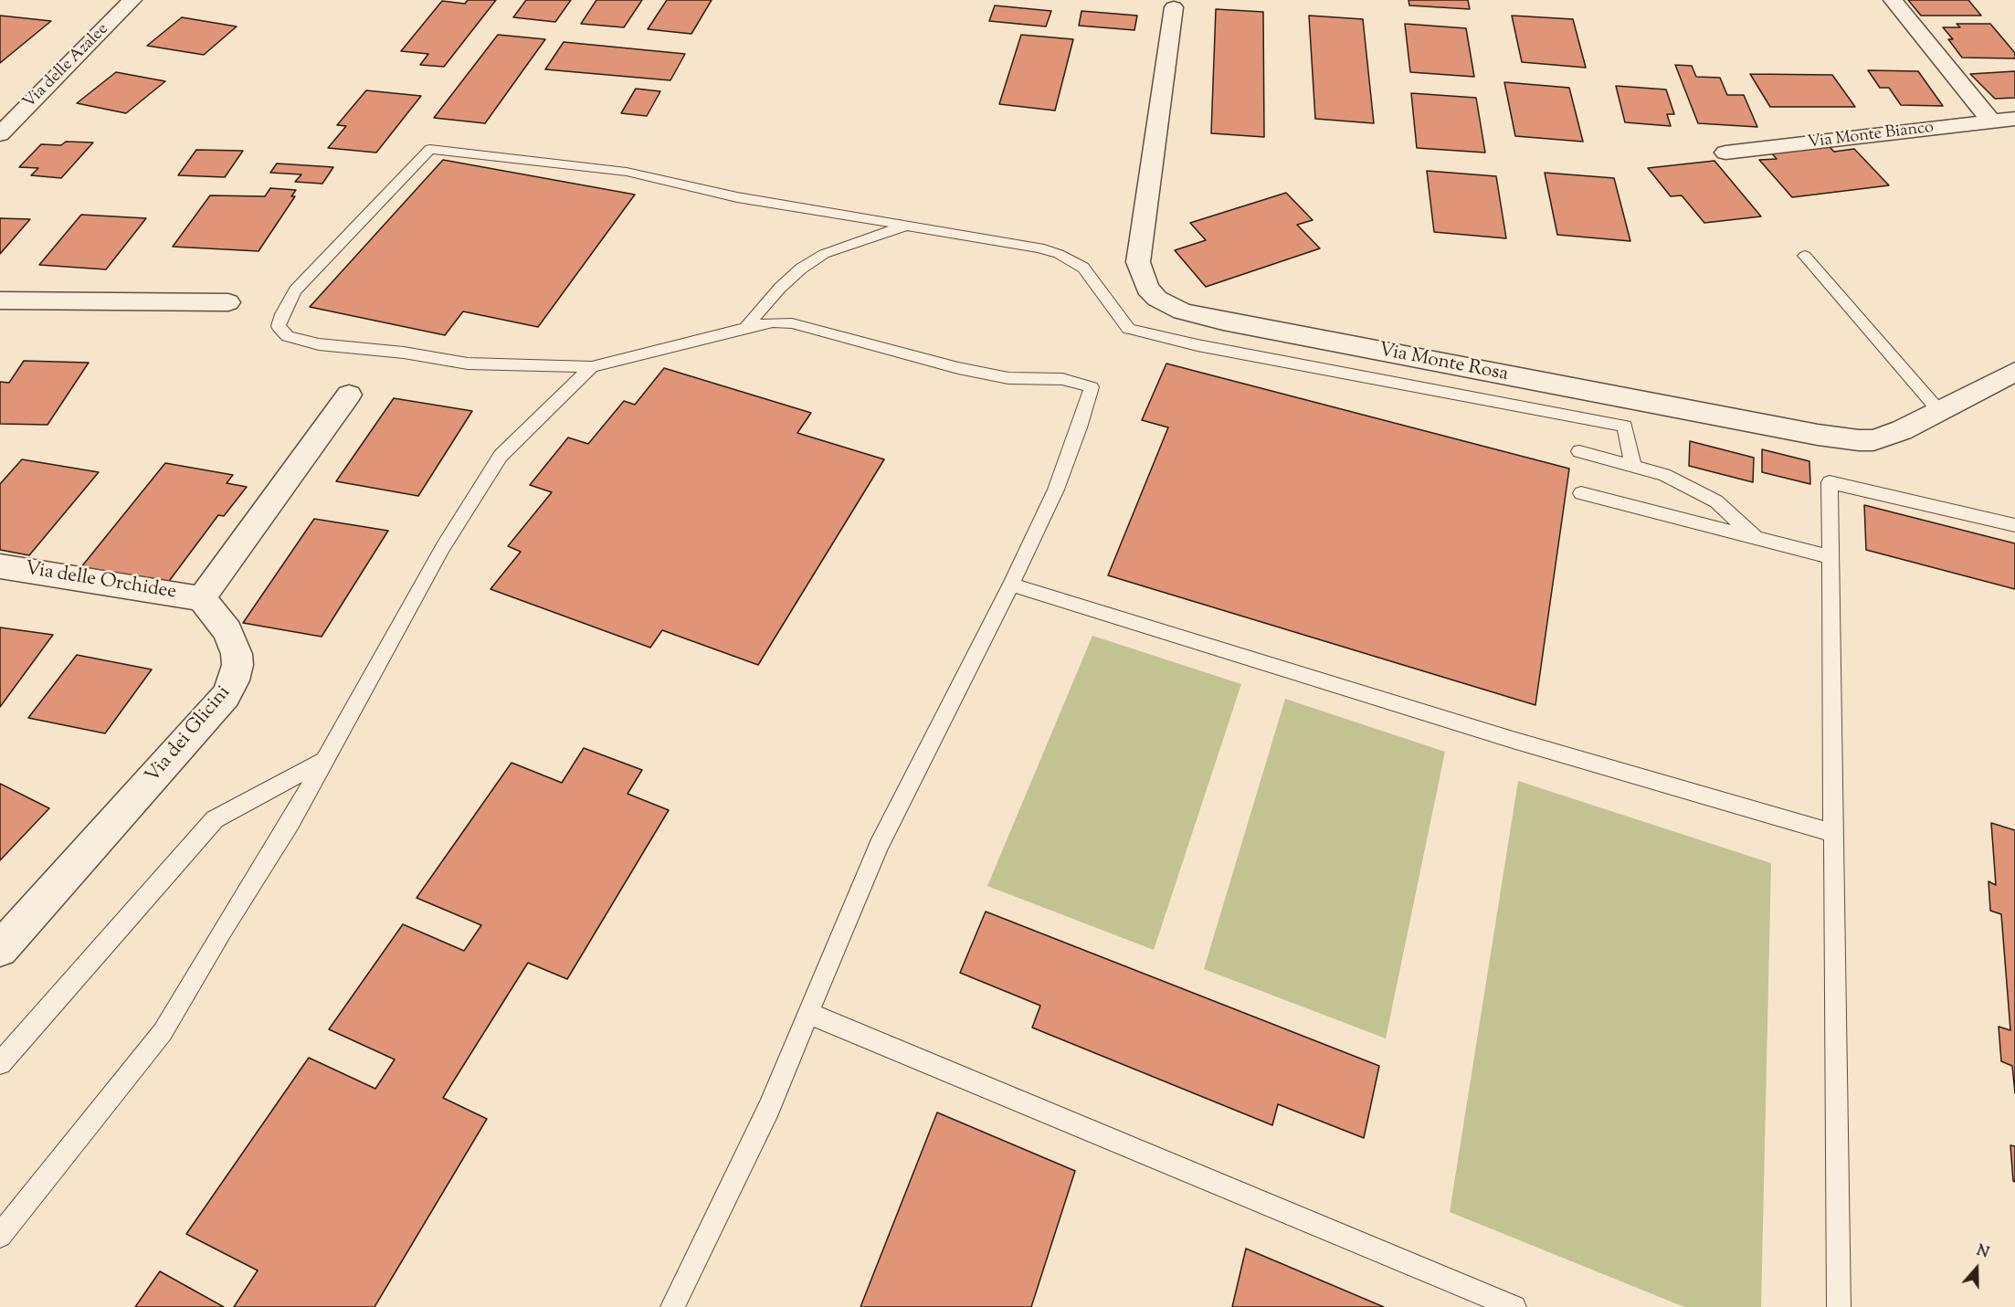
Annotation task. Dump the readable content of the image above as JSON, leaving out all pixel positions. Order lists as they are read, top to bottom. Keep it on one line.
{"streets":{"street":["Via delle Azalee","Via Monte Bianco","Via Monte Rosa","Via delle Orchidee","Via dei Glicini"]},"crossings":[["Via delle Orchidee","Via dei Glicini"]],"north":"top"}
